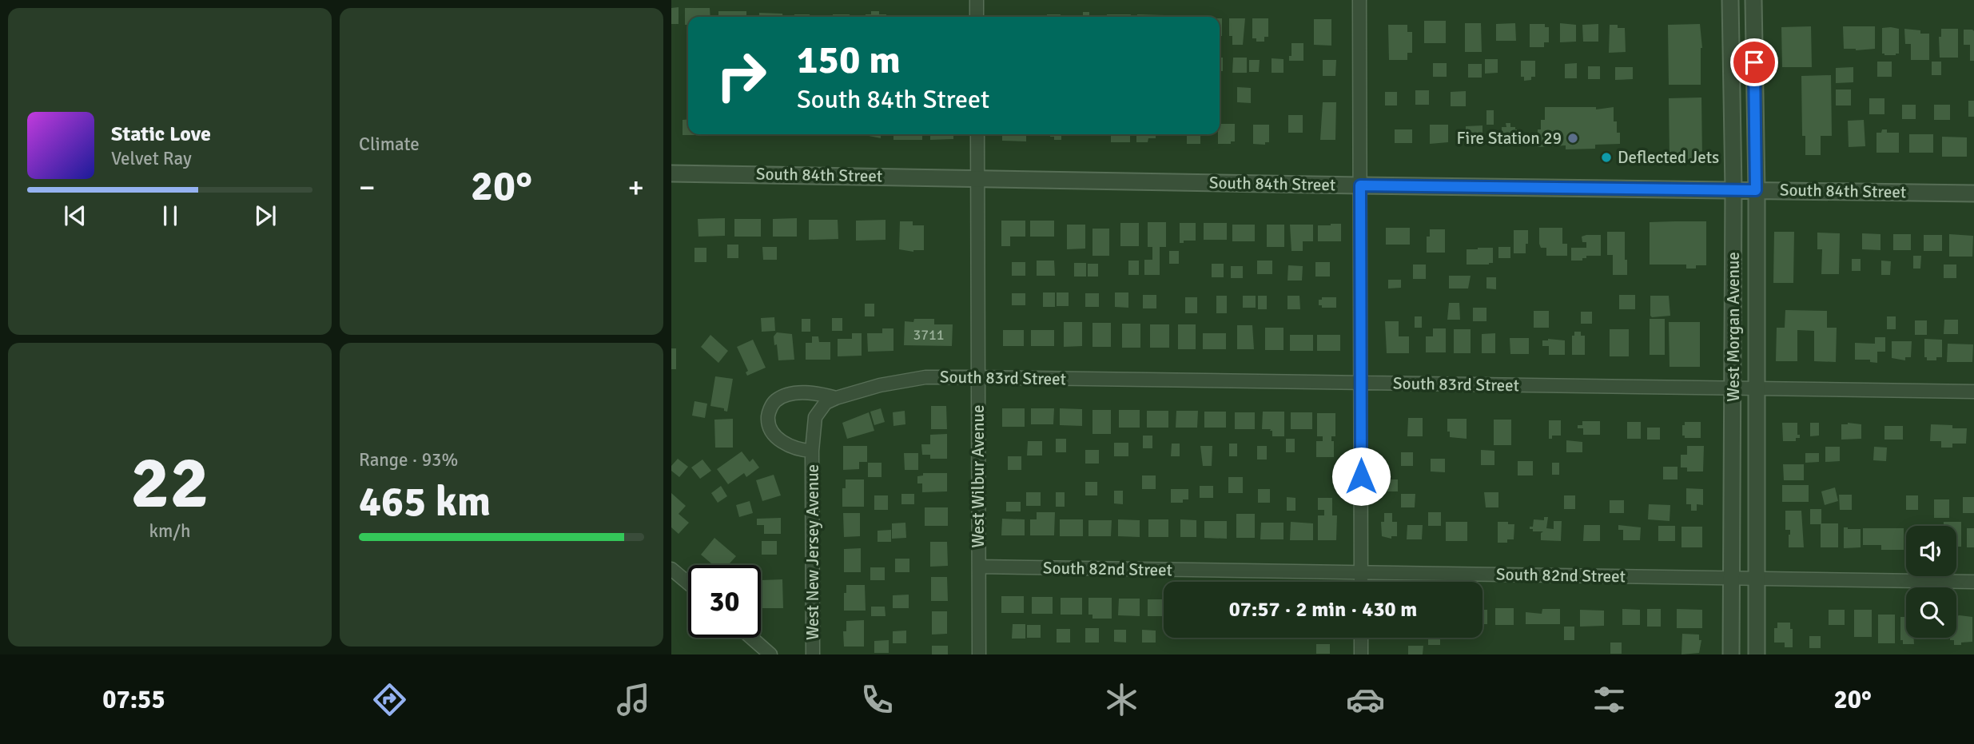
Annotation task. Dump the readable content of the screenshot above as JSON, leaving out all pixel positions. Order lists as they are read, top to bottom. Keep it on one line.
{"streets":{"street":["South 84th Street","West Morgan Avenue","South 83rd Street","West Wilbur Avenue","West New Jersey Avenue","South 82nd Street"]},"crossings":[["South 84th Street","West Morgan Avenue"],["South 84th Street","West Wilbur Avenue"],["West Morgan Avenue","South 83rd Street"],["West Morgan Avenue","South 82nd Street"],["South 83rd Street","West Wilbur Avenue"],["South 83rd Street","West New Jersey Avenue"],["West Wilbur Avenue","South 82nd Street"]],"places":["Fire Station 29","Deflected Jets"],"house_numbers":["3711"],"page":{"tile":["Climate",["22","km/h"],["Range · 93%","465 km"]],"turn":["150 m","South 84th Street"],"song":["Static Love","Velvet Ray"],"heat":["−","20°","+"],"limit":"30","trip":"07:57 · 2 min · 430 m","tabs":["07:55","20°"]}}
